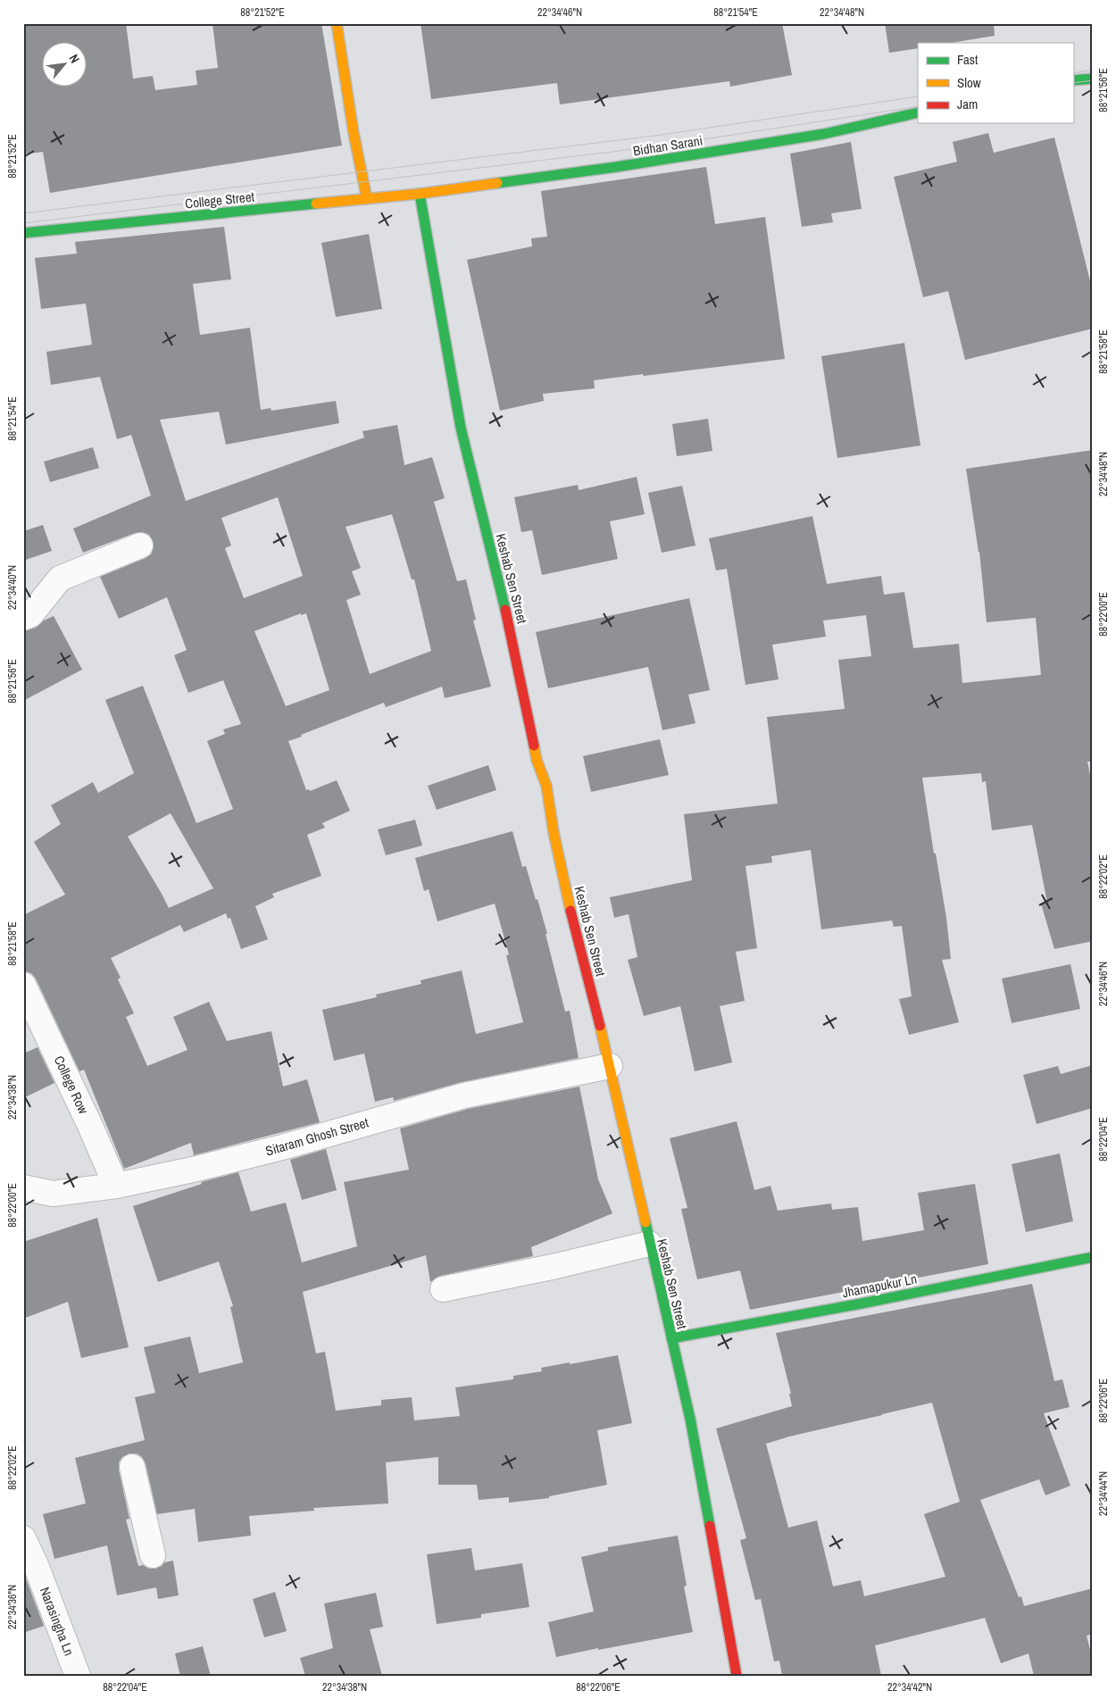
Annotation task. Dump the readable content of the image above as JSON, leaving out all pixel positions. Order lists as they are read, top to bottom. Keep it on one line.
{"streets":{"main road":["Bidhan Sarani","College Street","Keshab Sen Street","Jhamapukur Ln"],"street":["College Row","Sitaram Ghosh Street","Narasingha Ln"]},"crossings":[["Bidhan Sarani","College Street"],["Bidhan Sarani","Keshab Sen Street"],["College Street","Keshab Sen Street"],["Keshab Sen Street","Sitaram Ghosh Street"],["Keshab Sen Street","Jhamapukur Ln"],["College Row","Sitaram Ghosh Street"]],"legend":["Fast","Slow","Jam"],"north":"top right","coordinates":["88°21'52\"E","22°34'46\"N","88°21'54\"E","22°34'48\"N","88°21'56\"E","88°21'58\"E","22°34'40\"N","88°22'00\"E","88°22'02\"E","22°34'38\"N","88°22'04\"E","88°22'06\"E","22°34'44\"N","22°34'36\"N","22°34'42\"N"]}
